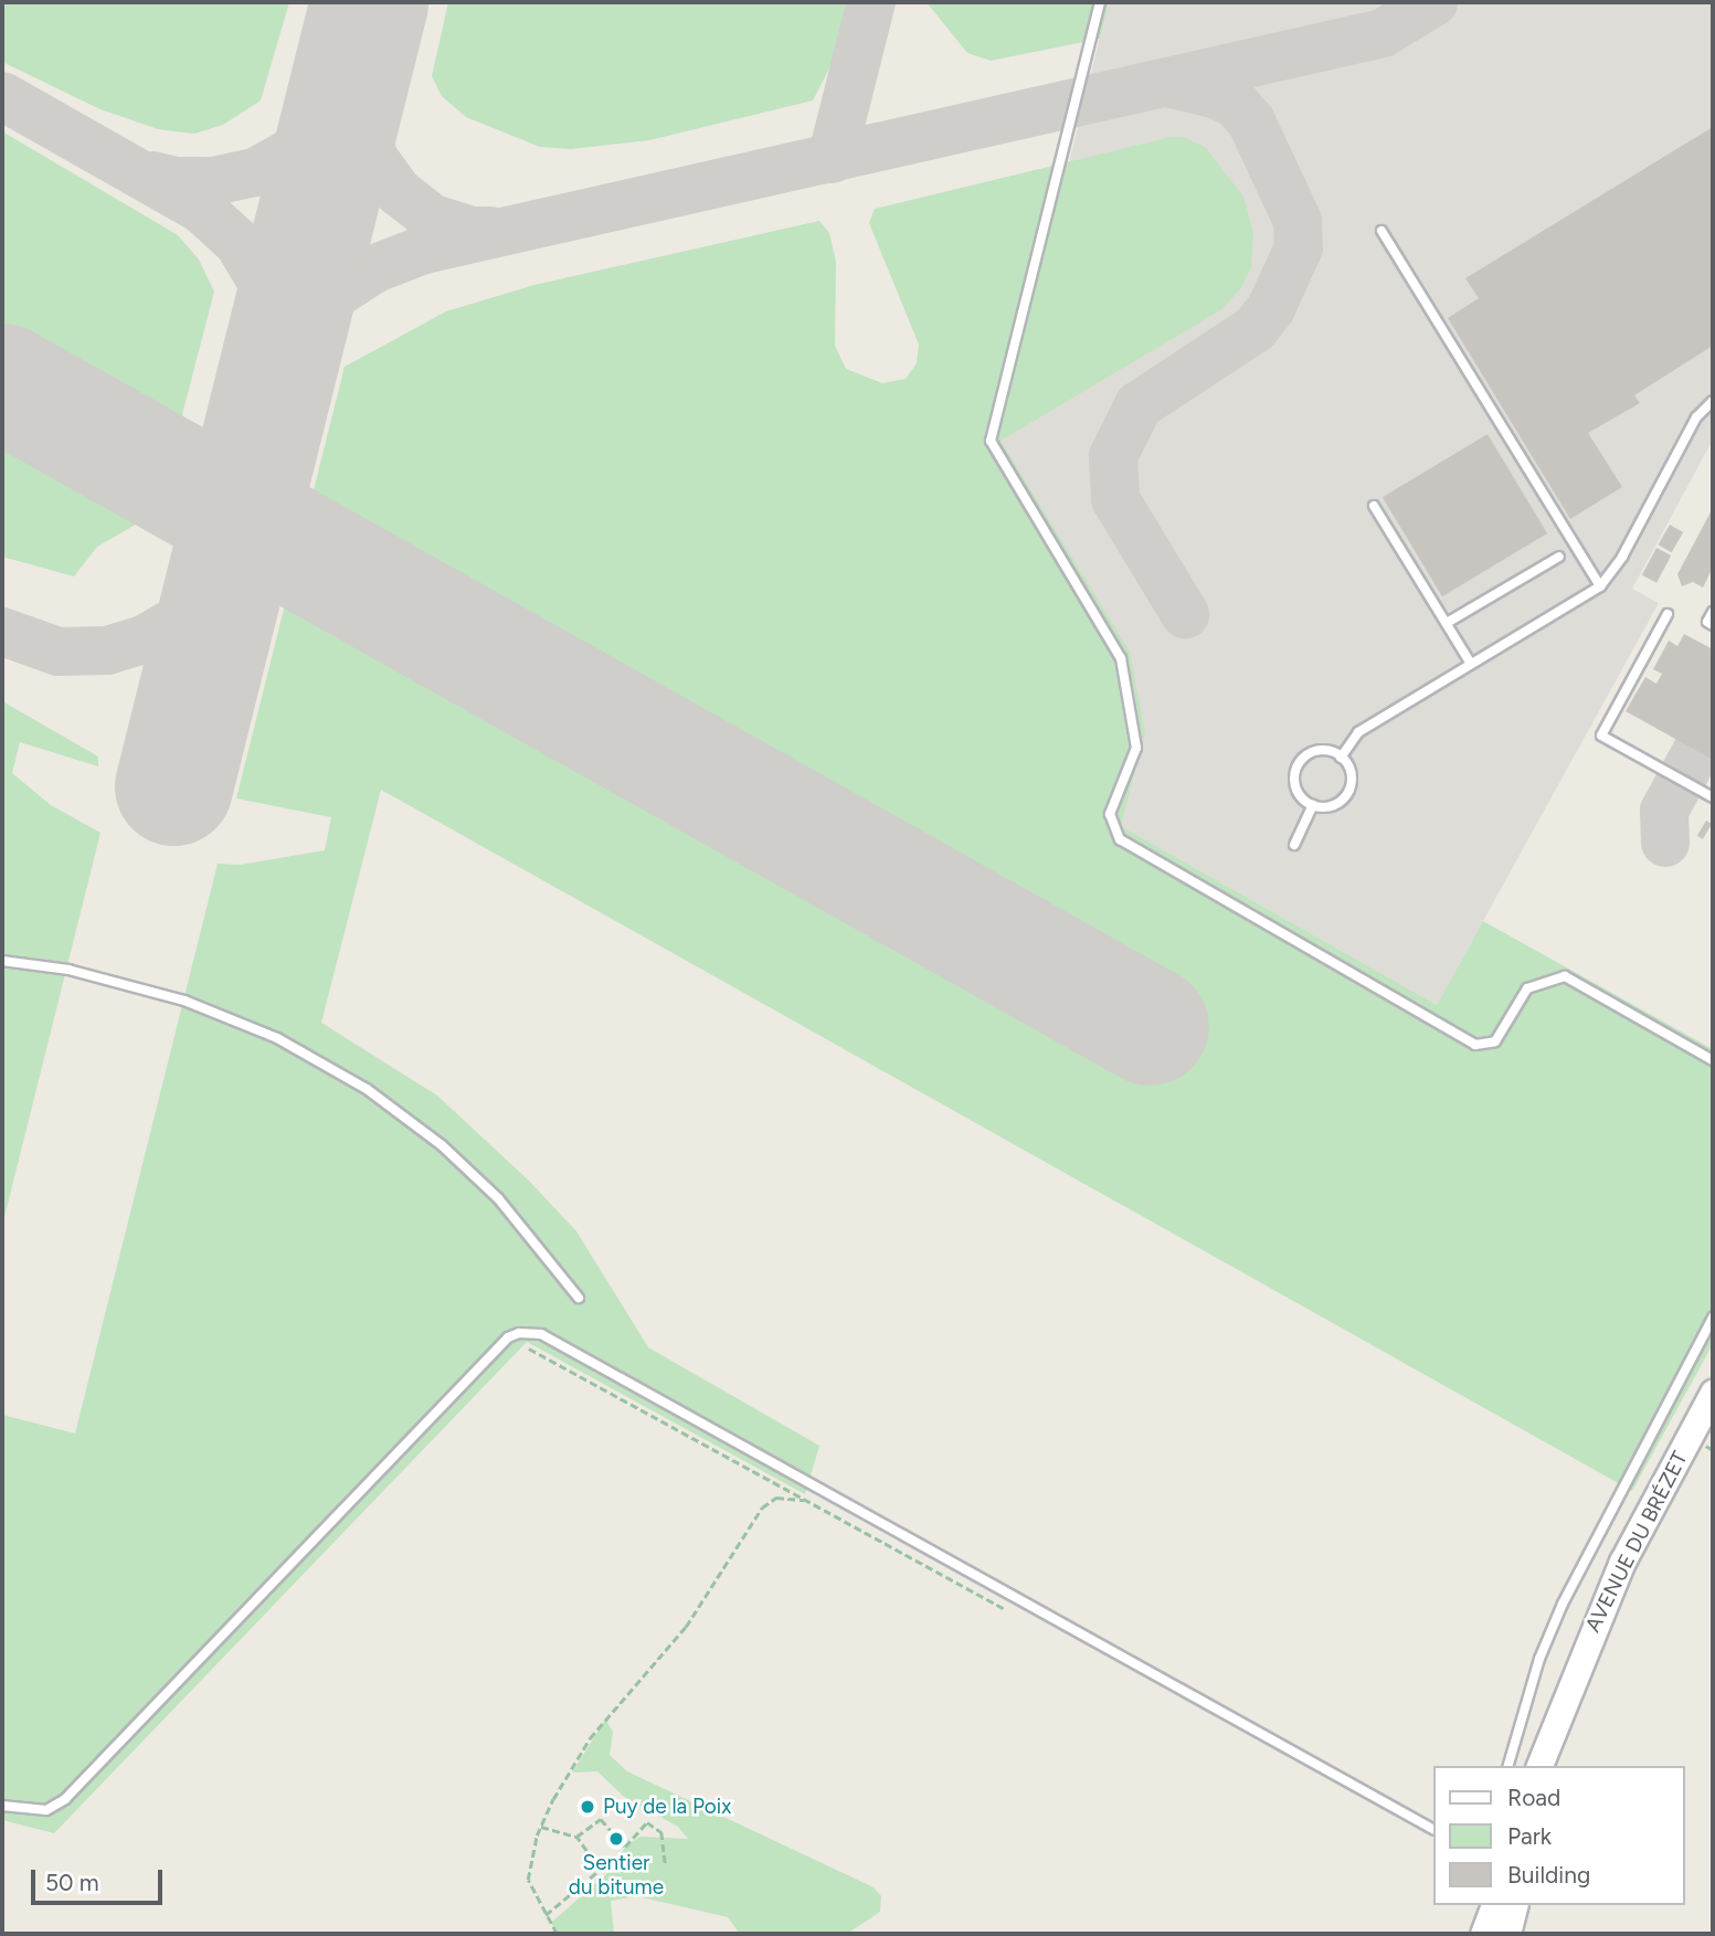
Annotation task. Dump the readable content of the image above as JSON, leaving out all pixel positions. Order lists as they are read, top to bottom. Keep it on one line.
{"streets":{"main road":["AVENUE DU BRÉZET"]},"places":["Puy de la Poix","Sentier du bitume"],"legend":["Road","Park","Building"],"scale_bar":"50 m"}
